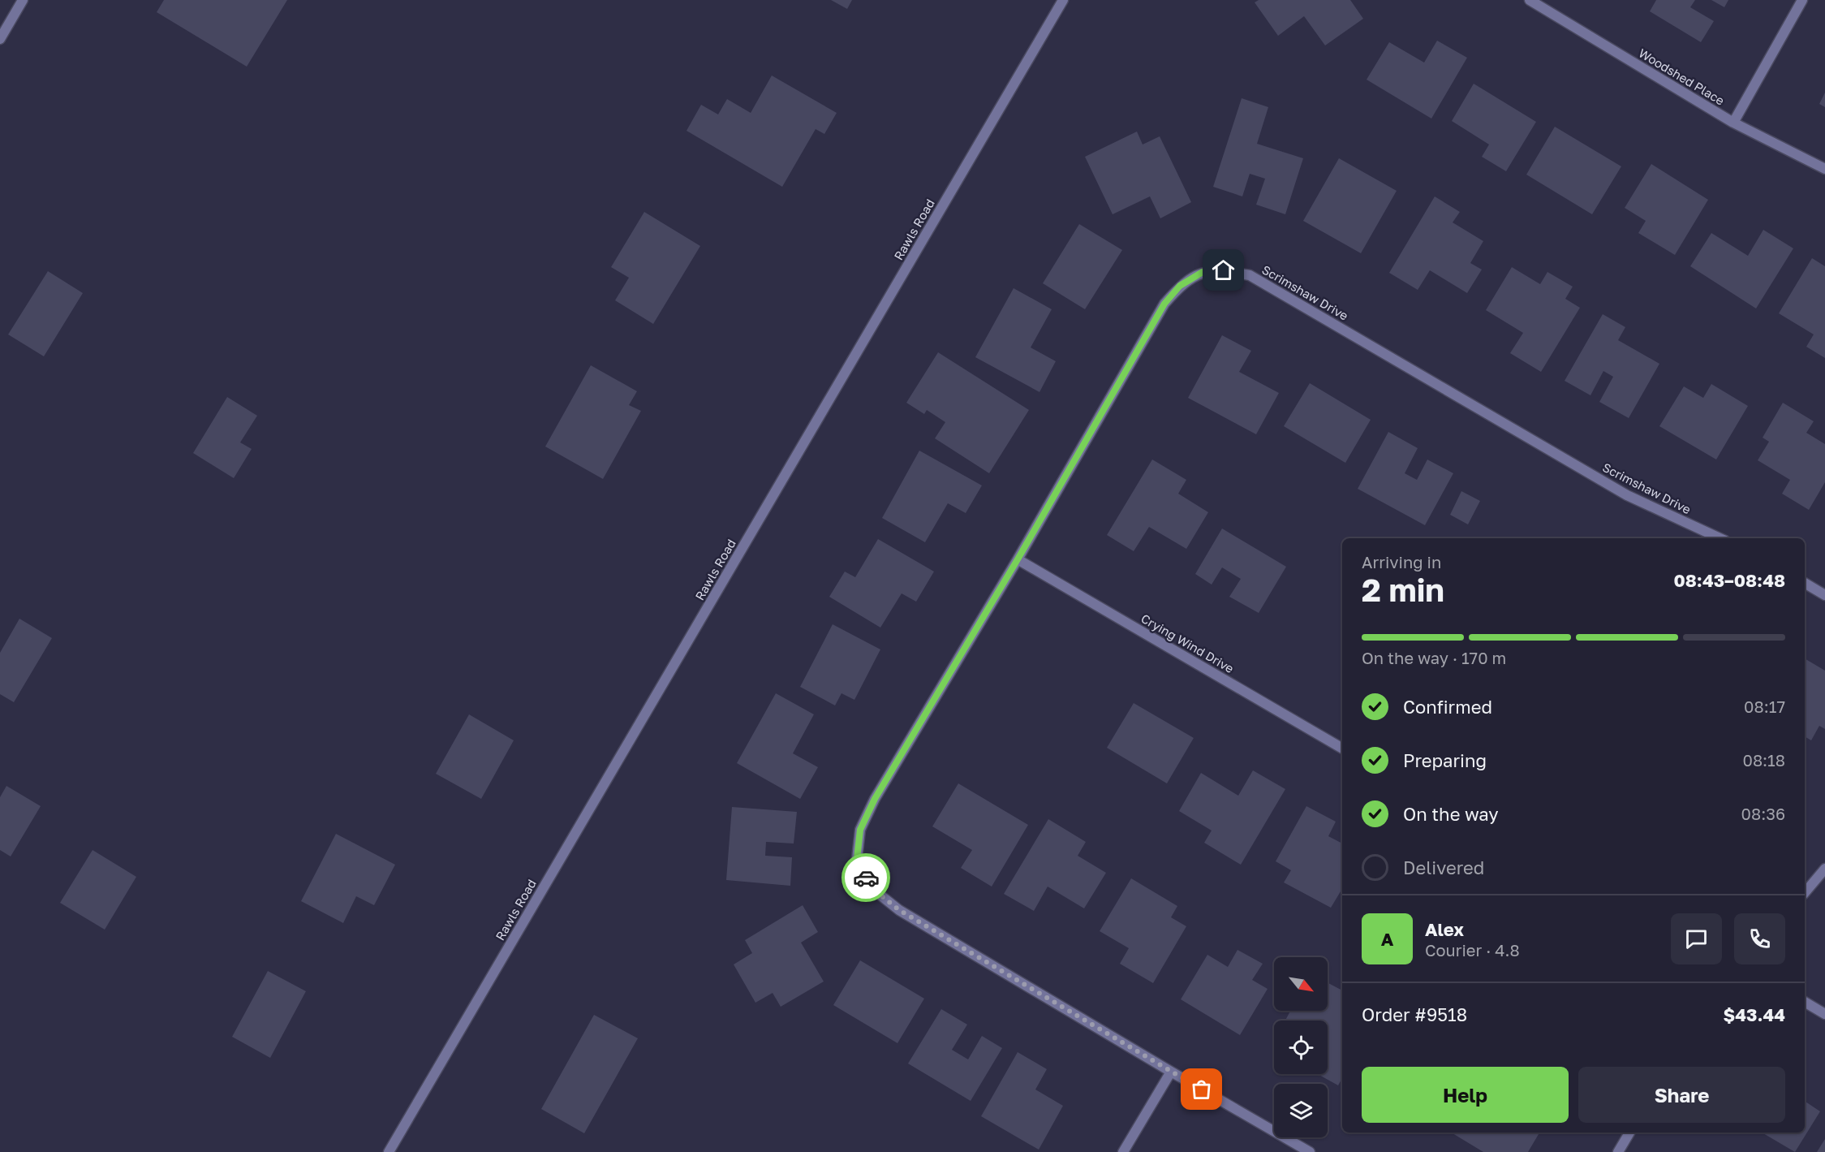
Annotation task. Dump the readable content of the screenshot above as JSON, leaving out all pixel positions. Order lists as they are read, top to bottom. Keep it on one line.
{"streets":{"street":["Woodshed Place","Rawls Road","Scrimshaw Drive","Crying Wind Drive"]},"crossings":[["Scrimshaw Drive","Crying Wind Drive"]],"north":"bottom right","page":{"heading":["2 min","Arriving in","08:43–08:48"],"panel":["Alex","Courier · 4.8","Order #9518","$43.44"],"bar":"On the way · 170 m","list":[["Confirmed","08:17"],["Preparing","08:18"],["On the way","08:36"],"Delivered"],"round":"A","buttons":["Help","Share"]}}
